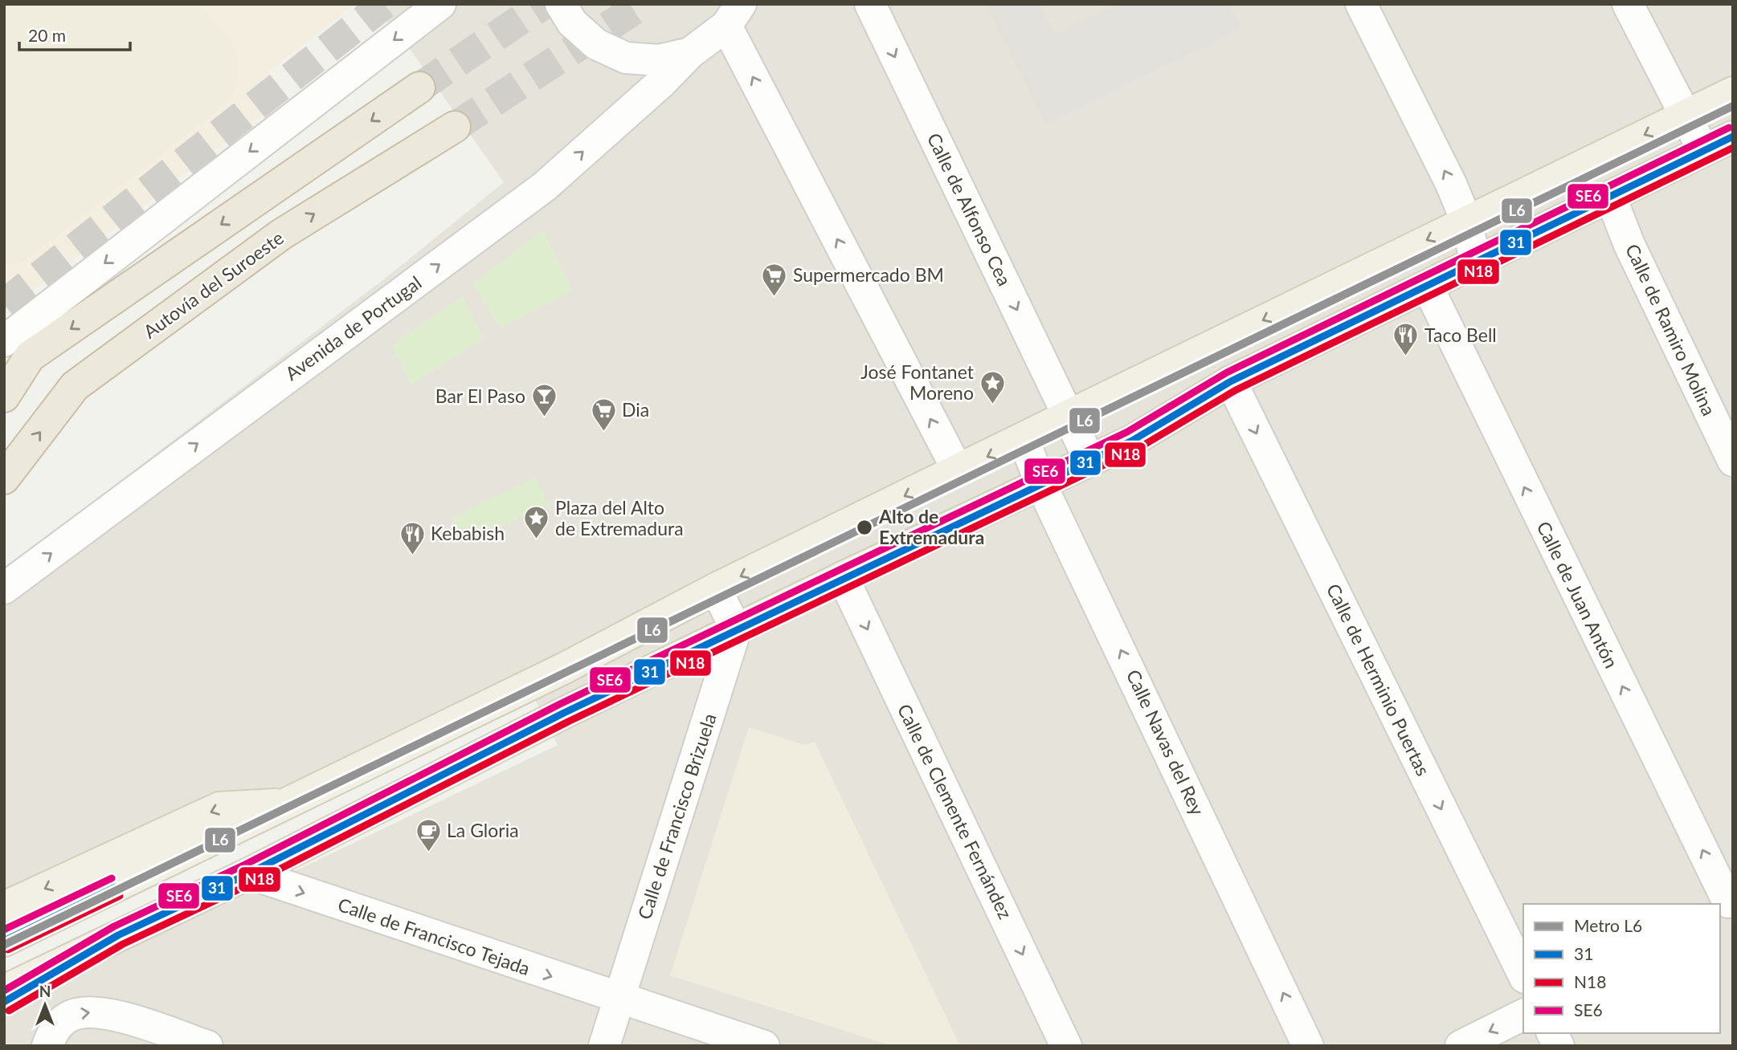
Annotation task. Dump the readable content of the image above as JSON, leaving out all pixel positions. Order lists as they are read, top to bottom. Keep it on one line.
{"streets":{"highway":["Autovía del Suroeste"],"street":["Calle de Alfonso Cea","Avenida de Portugal","Calle de Ramiro Molina","Calle de Juan Antón","Calle de Herminio Puertas","Calle Navas del Rey","Calle de Clemente Fernández","Calle de Francisco Brizuela","Calle de Francisco Tejada"]},"crossings":[["Calle de Francisco Brizuela","Calle de Francisco Tejada"]],"one_way":["Calle de Juan Antón","Calle de Herminio Puertas","Calle Navas del Rey","Calle de Clemente Fernández","Calle de Francisco Tejada"],"places":{"supermarket":["Supermercado BM","Dia"],"restaurant":["Taco Bell","Kebabish"],"place":["José Fontanet Moreno","Plaza del Alto de Extremadura"],"bar":["Bar El Paso"],"other":["Alto de Extremadura"],"cafe":["La Gloria"]},"lines":["metro line L6","transit line SE6","transit line 31","transit line N18"],"legend":["Metro L6","31","N18","SE6"],"scale_bar":"20 m","north":"top"}
